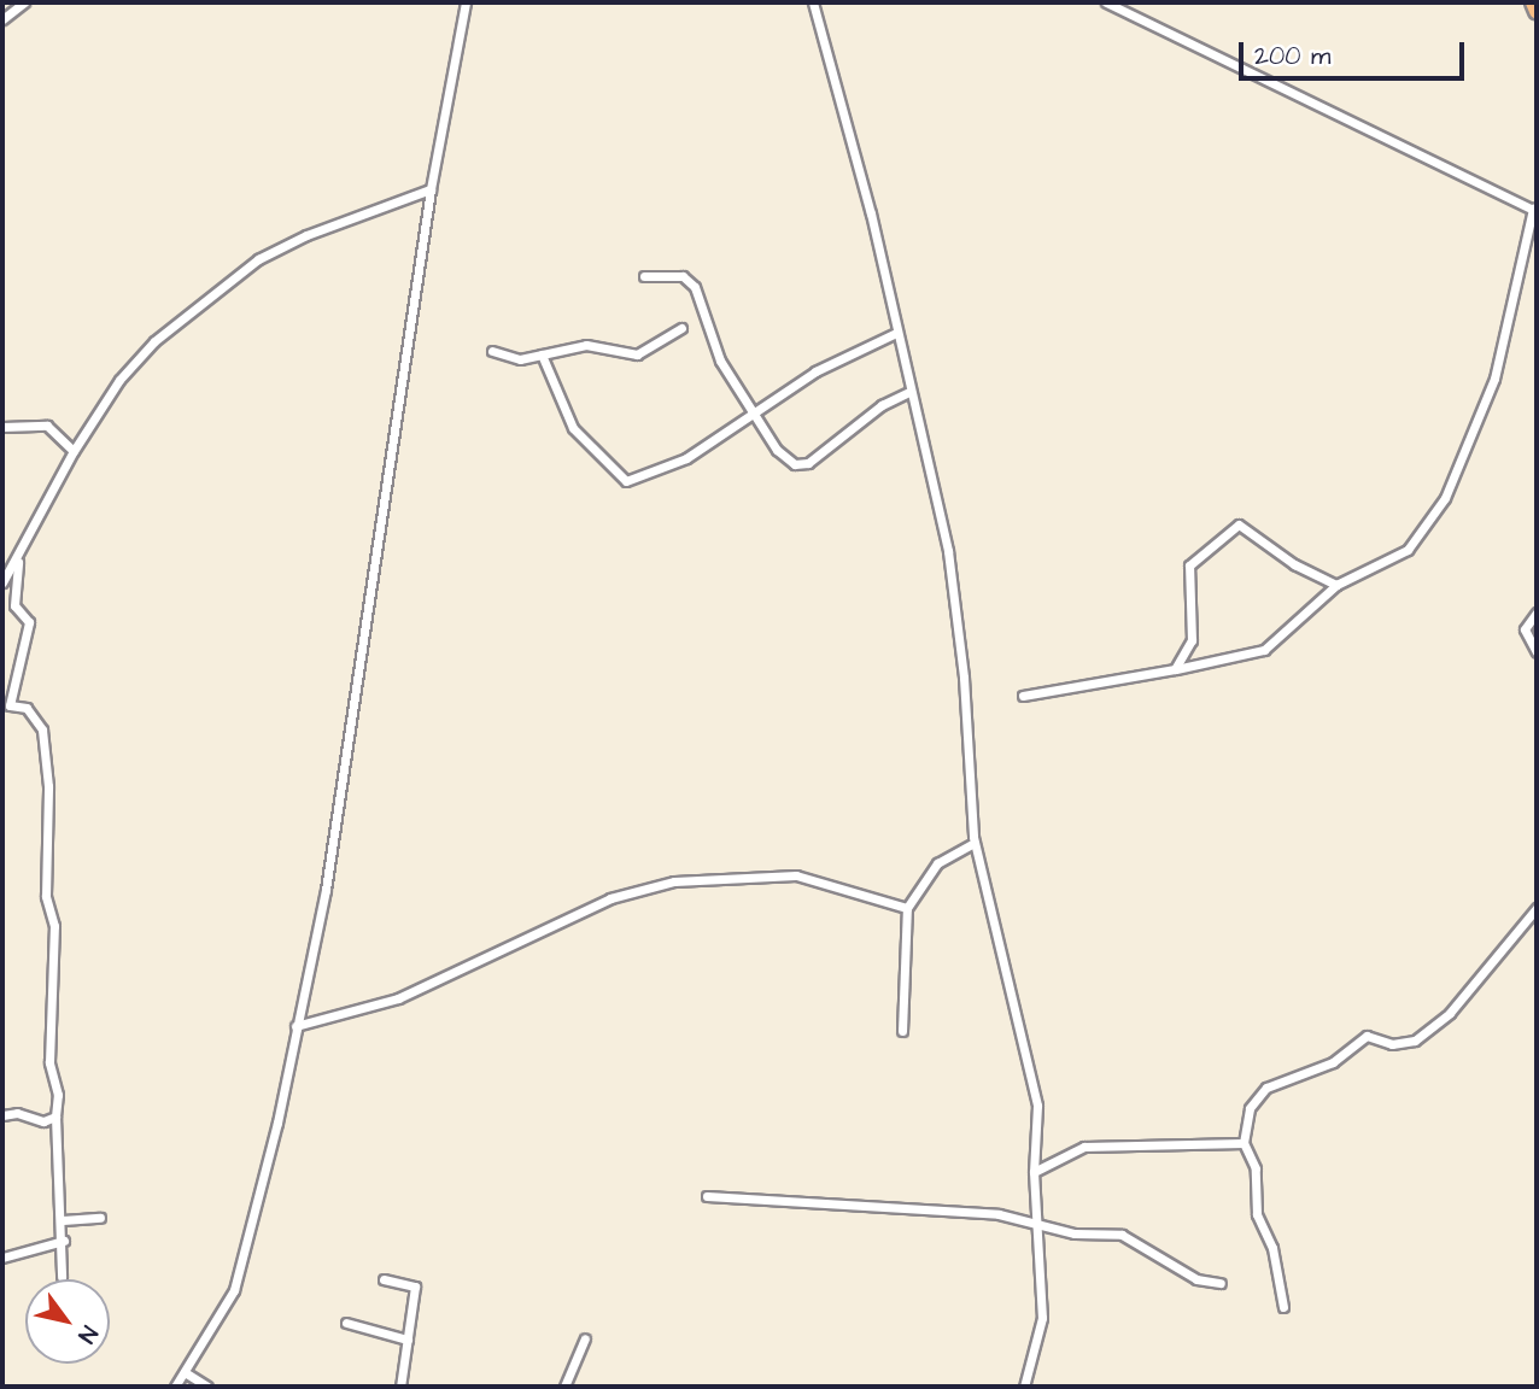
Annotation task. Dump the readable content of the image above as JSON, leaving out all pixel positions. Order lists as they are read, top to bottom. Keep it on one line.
{"scale_bar":"200 m","north":"bottom right"}
